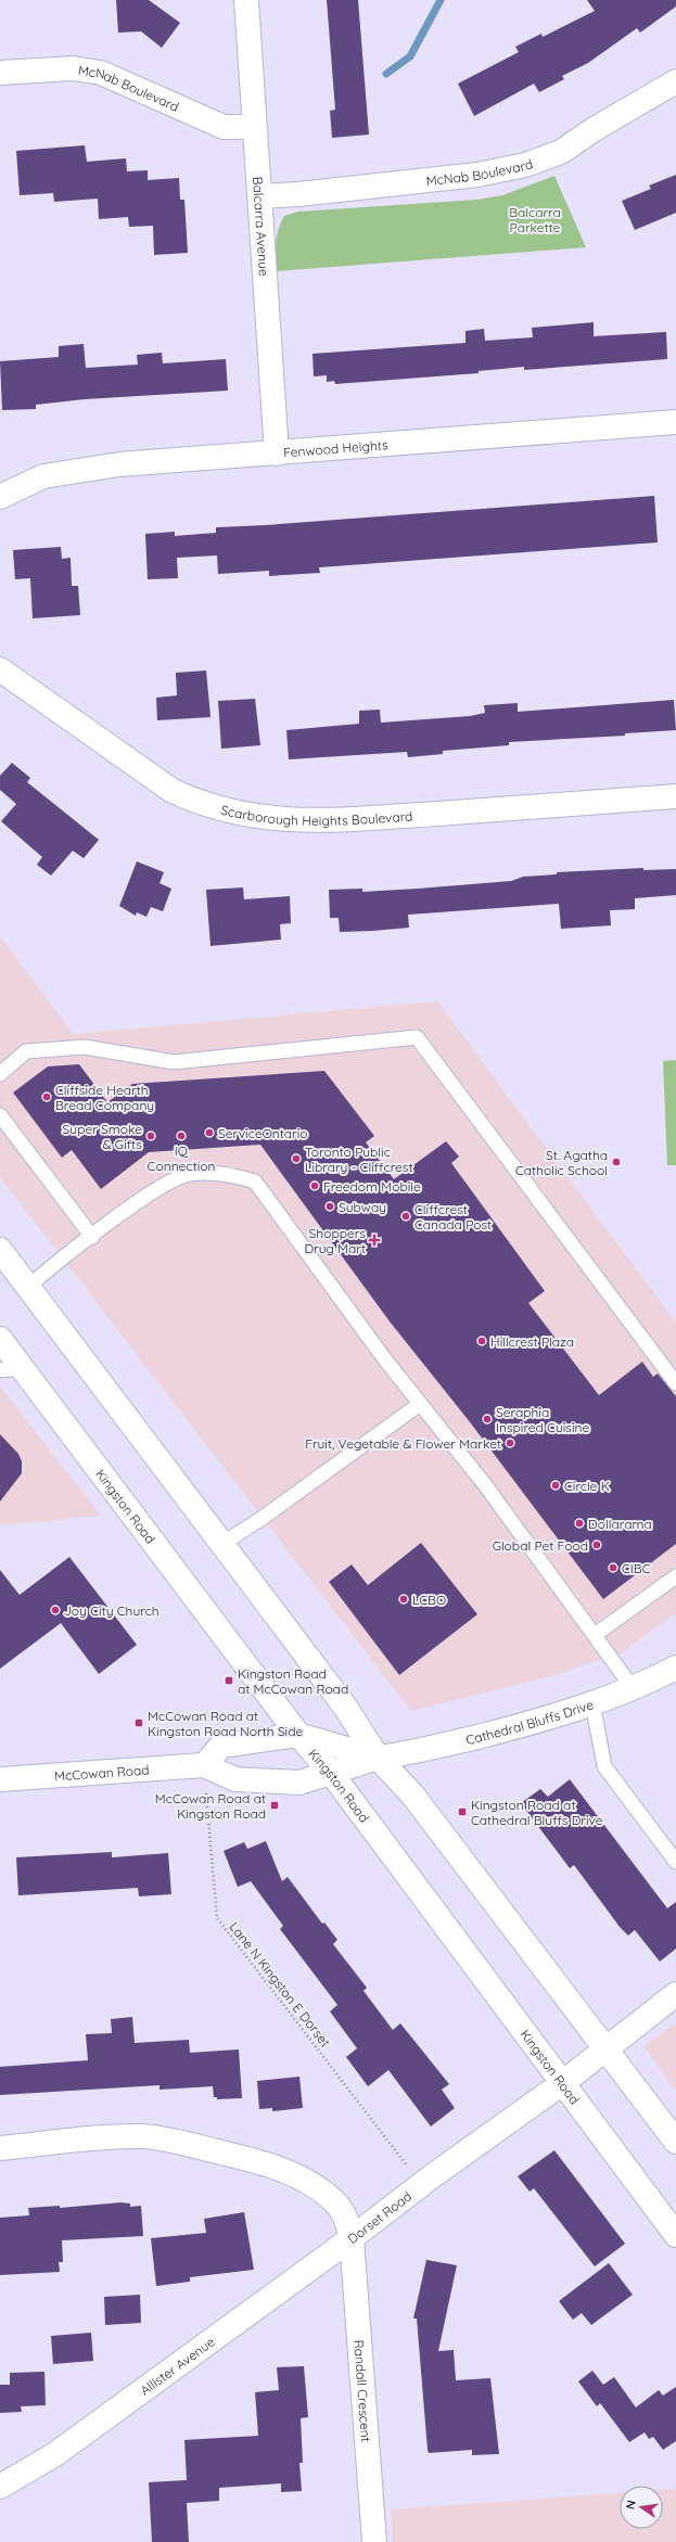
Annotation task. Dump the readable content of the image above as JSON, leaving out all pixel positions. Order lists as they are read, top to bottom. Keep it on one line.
{"streets":{"street":["McNab Boulevard","Balcarra Avenue","Fenwood Heights","Scarborough Heights Boulevard","Kingston Road","Cathedral Bluffs Drive","McCowan Road","Dorset Road","Allister Avenue","Randall Crescent"],"path":["Lane N Kingston E Dorset"]},"crossings":[["McNab Boulevard","Balcarra Avenue"],["Balcarra Avenue","Fenwood Heights"],["Kingston Road","McCowan Road"],["Kingston Road","Dorset Road"],["Cathedral Bluffs Drive","McCowan Road"],["McCowan Road","Lane N Kingston E Dorset"],["Lane N Kingston E Dorset","Dorset Road"],["Dorset Road","Allister Avenue"],["Dorset Road","Randall Crescent"],["Allister Avenue","Randall Crescent"]],"parks":["Balcarra Parkette"],"places":{"other":["Cliffside Hearth Bread Company","ServiceOntario","Super Smoke & Gifts","IQ Connection","Toronto Public Library - Cliffcrest","St. Agatha Catholic School","Freedom Mobile","Subway","Cliffcrest Canada Post","Hillcrest Plaza","Seraphia Inspired Cuisine","Fruit, Vegetable & Flower Market","Circle K","Dollarama","Global Pet Food","CIBC","LCBO","Joy City Church"],"health":["Shoppers Drug Mart"],"transit":["Kingston Road at McCowan Road","McCowan Road at Kingston Road North Side","McCowan Road at Kingston Road","Kingston Road at Cathedral Bluffs Drive"]},"north":"left"}
